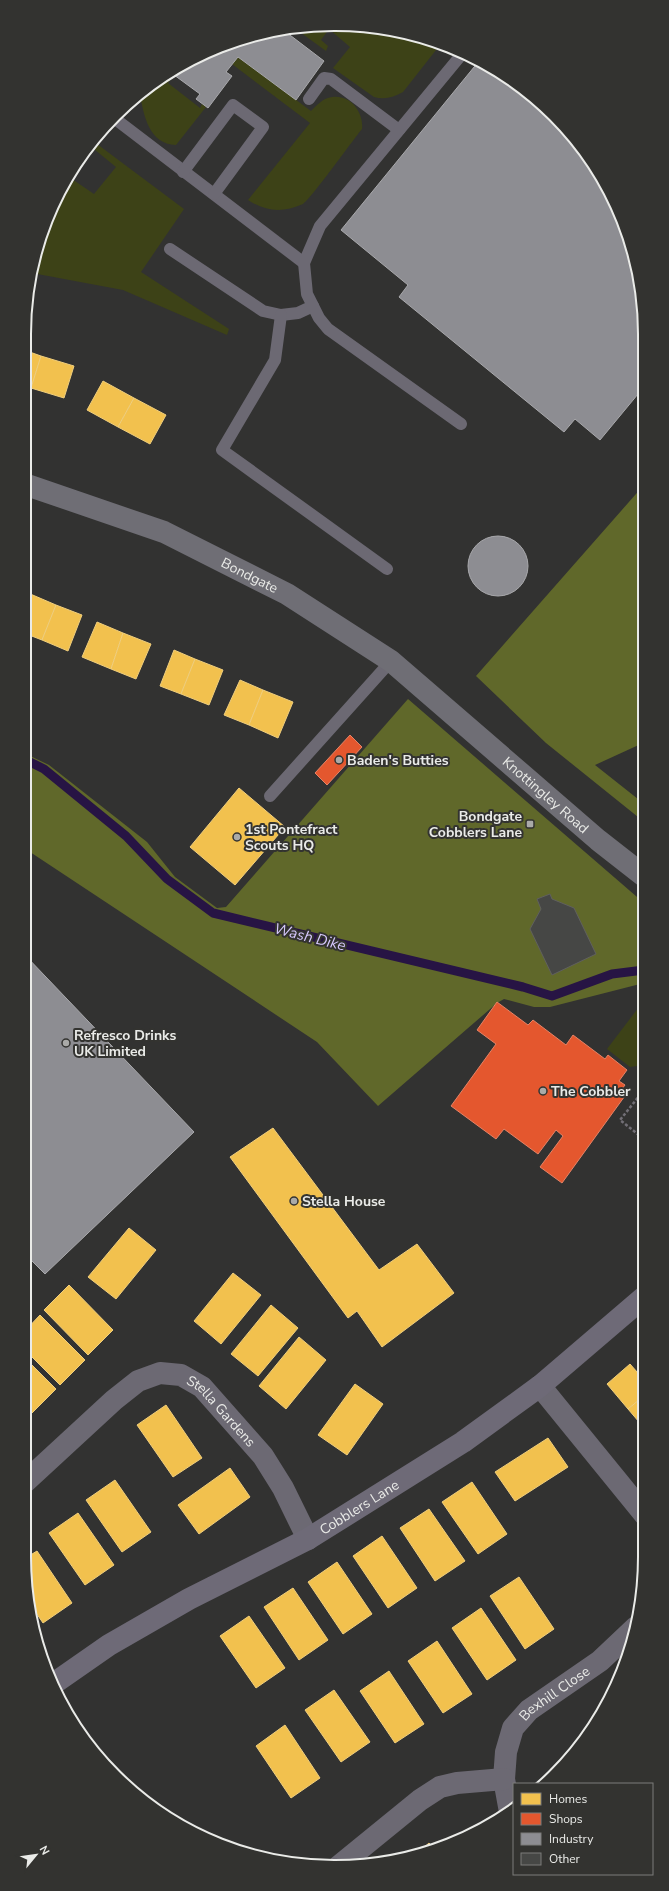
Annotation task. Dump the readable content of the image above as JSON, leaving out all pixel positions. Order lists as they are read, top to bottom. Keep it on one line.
{"streets":{"highway":["Bondgate","Knottingley Road"],"street":["Stella Gardens","Cobblers Lane","Bexhill Close"]},"crossings":[["Bondgate","Knottingley Road"],["Stella Gardens","Cobblers Lane"]],"water":["Wash Dike"],"places":{"other":["Baden's Butties","1st Pontefract Scouts HQ","Refresco Drinks UK Limited","The Cobbler","Stella House"],"transit":["Bondgate Cobblers Lane"]},"legend":["Homes","Shops","Industry","Other"],"north":"top right"}
